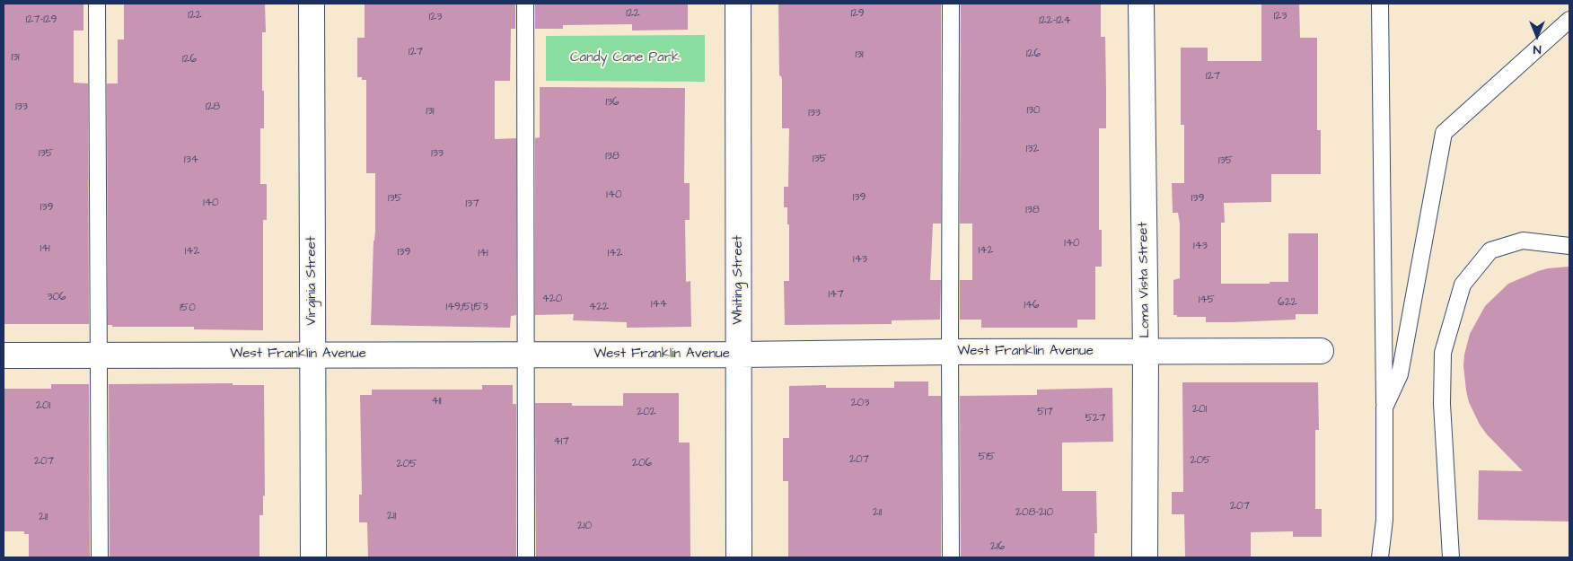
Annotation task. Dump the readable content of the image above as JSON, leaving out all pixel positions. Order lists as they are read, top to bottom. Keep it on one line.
{"streets":{"street":["Whiting Street","Loma Vista Street","Virginia Street","West Franklin Avenue"]},"crossings":[["Whiting Street","West Franklin Avenue"],["Loma Vista Street","West Franklin Avenue"],["Virginia Street","West Franklin Avenue"]],"parks":["Candy Cane Park"],"house_numbers":["122","129","122","123","123","127-129","122-124","127","126","131","131","126","127","136","133","128","130","131","133","132","135","133","138","135","134","135","140","139","135","139","140","137","139","138","140","143","141","142","142","139","141","142","143","147","306","420","145","622","144","146","149;151;153","422","150","411","203","201","201","202","517","527","417","515","207","205","207","206","205","207","211","208-210","211","211","210","216"],"north":"bottom"}
